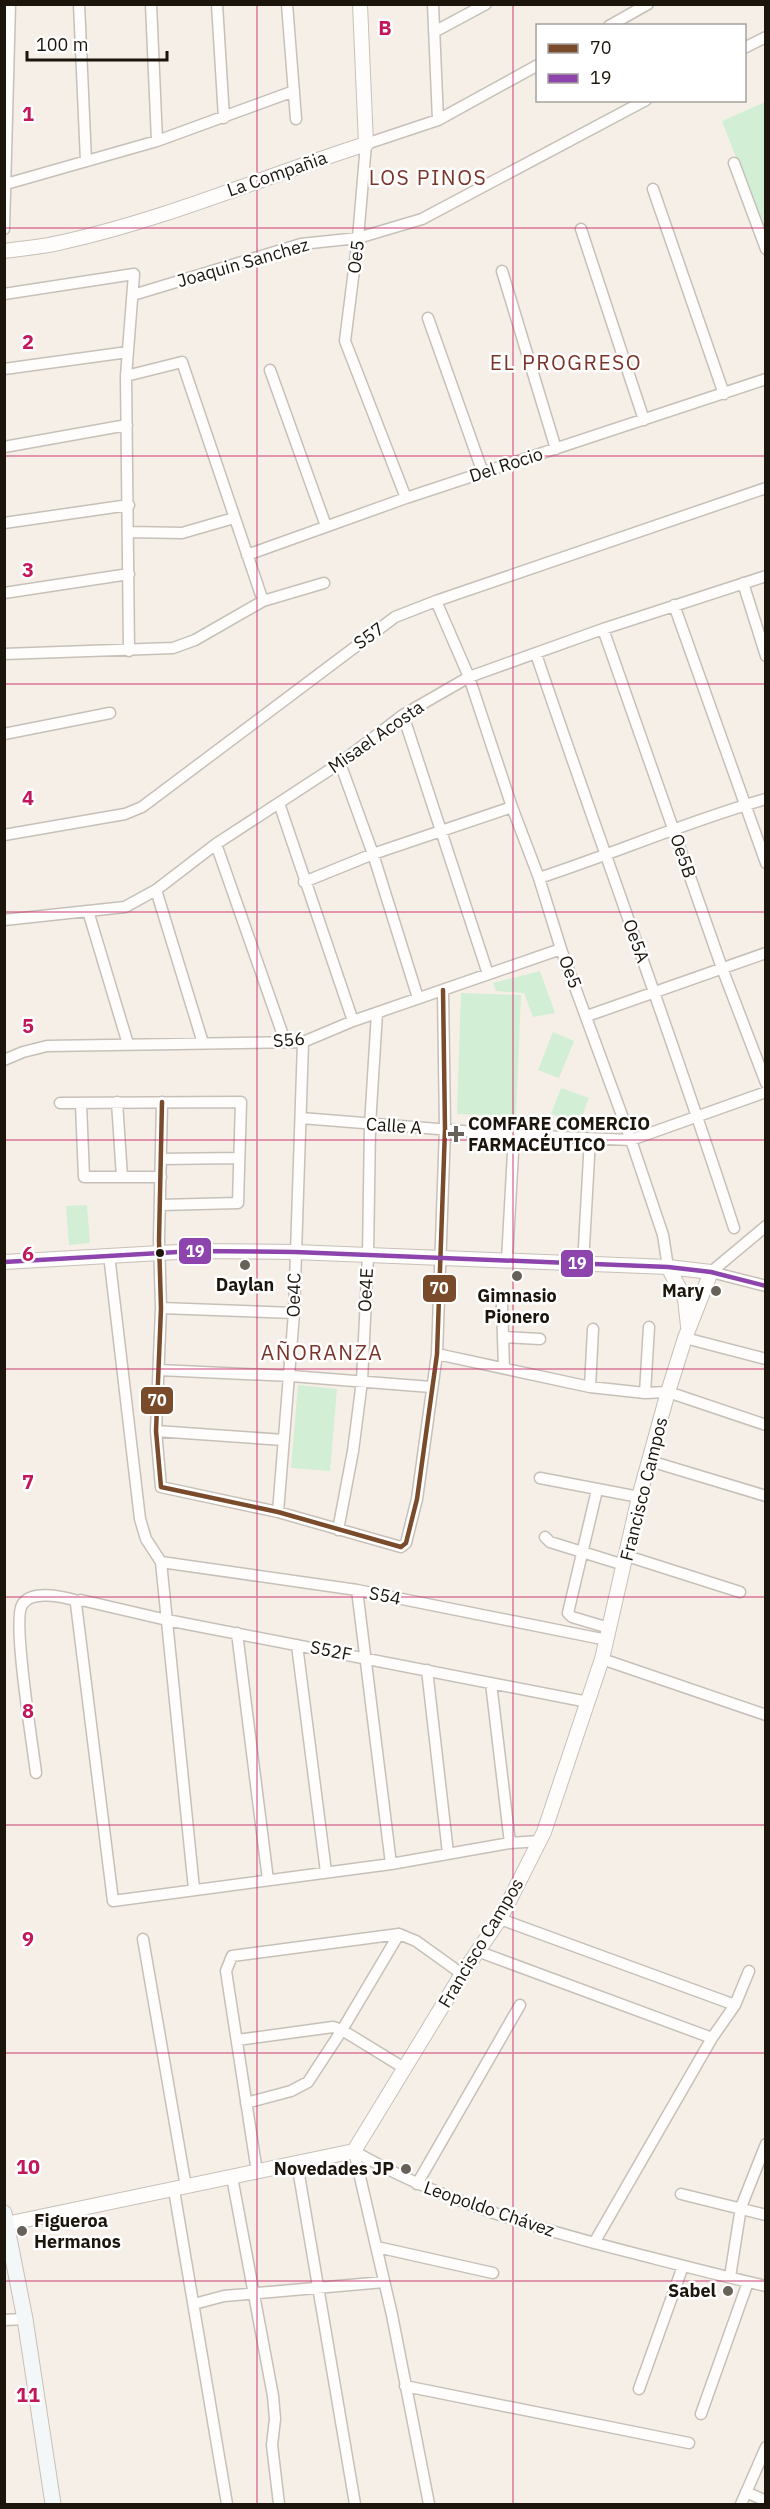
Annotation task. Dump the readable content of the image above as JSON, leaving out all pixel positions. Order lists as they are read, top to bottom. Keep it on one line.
{"streets":{"street":["La Compañia","Oe5","Joaquin Sanchez","Del Rocio","S57","Misael Acosta","Oe5B","Oe5A","S56","Calle A","Oe4E","Oe4C","Francisco Campos","S54","S52F","Leopoldo Chávez"]},"crossings":[["La Compañia","Oe5"],["Oe5","Joaquin Sanchez"],["Oe5","Del Rocio"],["Oe5","S57"],["Oe5","Misael Acosta"],["Oe5","S56"],["Oe5","Calle A"],["Misael Acosta","Oe5B"],["Misael Acosta","Oe5A"],["Oe5A","Calle A"],["S56","Oe4E"],["S56","Oe4C"],["Calle A","Oe4E"],["Calle A","Oe4C"],["Francisco Campos","S54"],["Francisco Campos","S52F"],["Francisco Campos","Leopoldo Chávez"]],"districts":["LOS PINOS","EL PROGRESO","AÑORANZA"],"places":{"health":["COMFARE COMERCIO FARMACÉUTICO"],"other":["Daylan","Gimnasio Pionero","Mary","Novedades JP","Figueroa Hermanos","Sabel"]},"lines":["transit line 70","transit line 19"],"legend":["70","19"],"scale_bar":"100 m","grid":{"columns":["B"],"rows":["1","2","3","4","5","6","7","8","9","10","11"]}}
